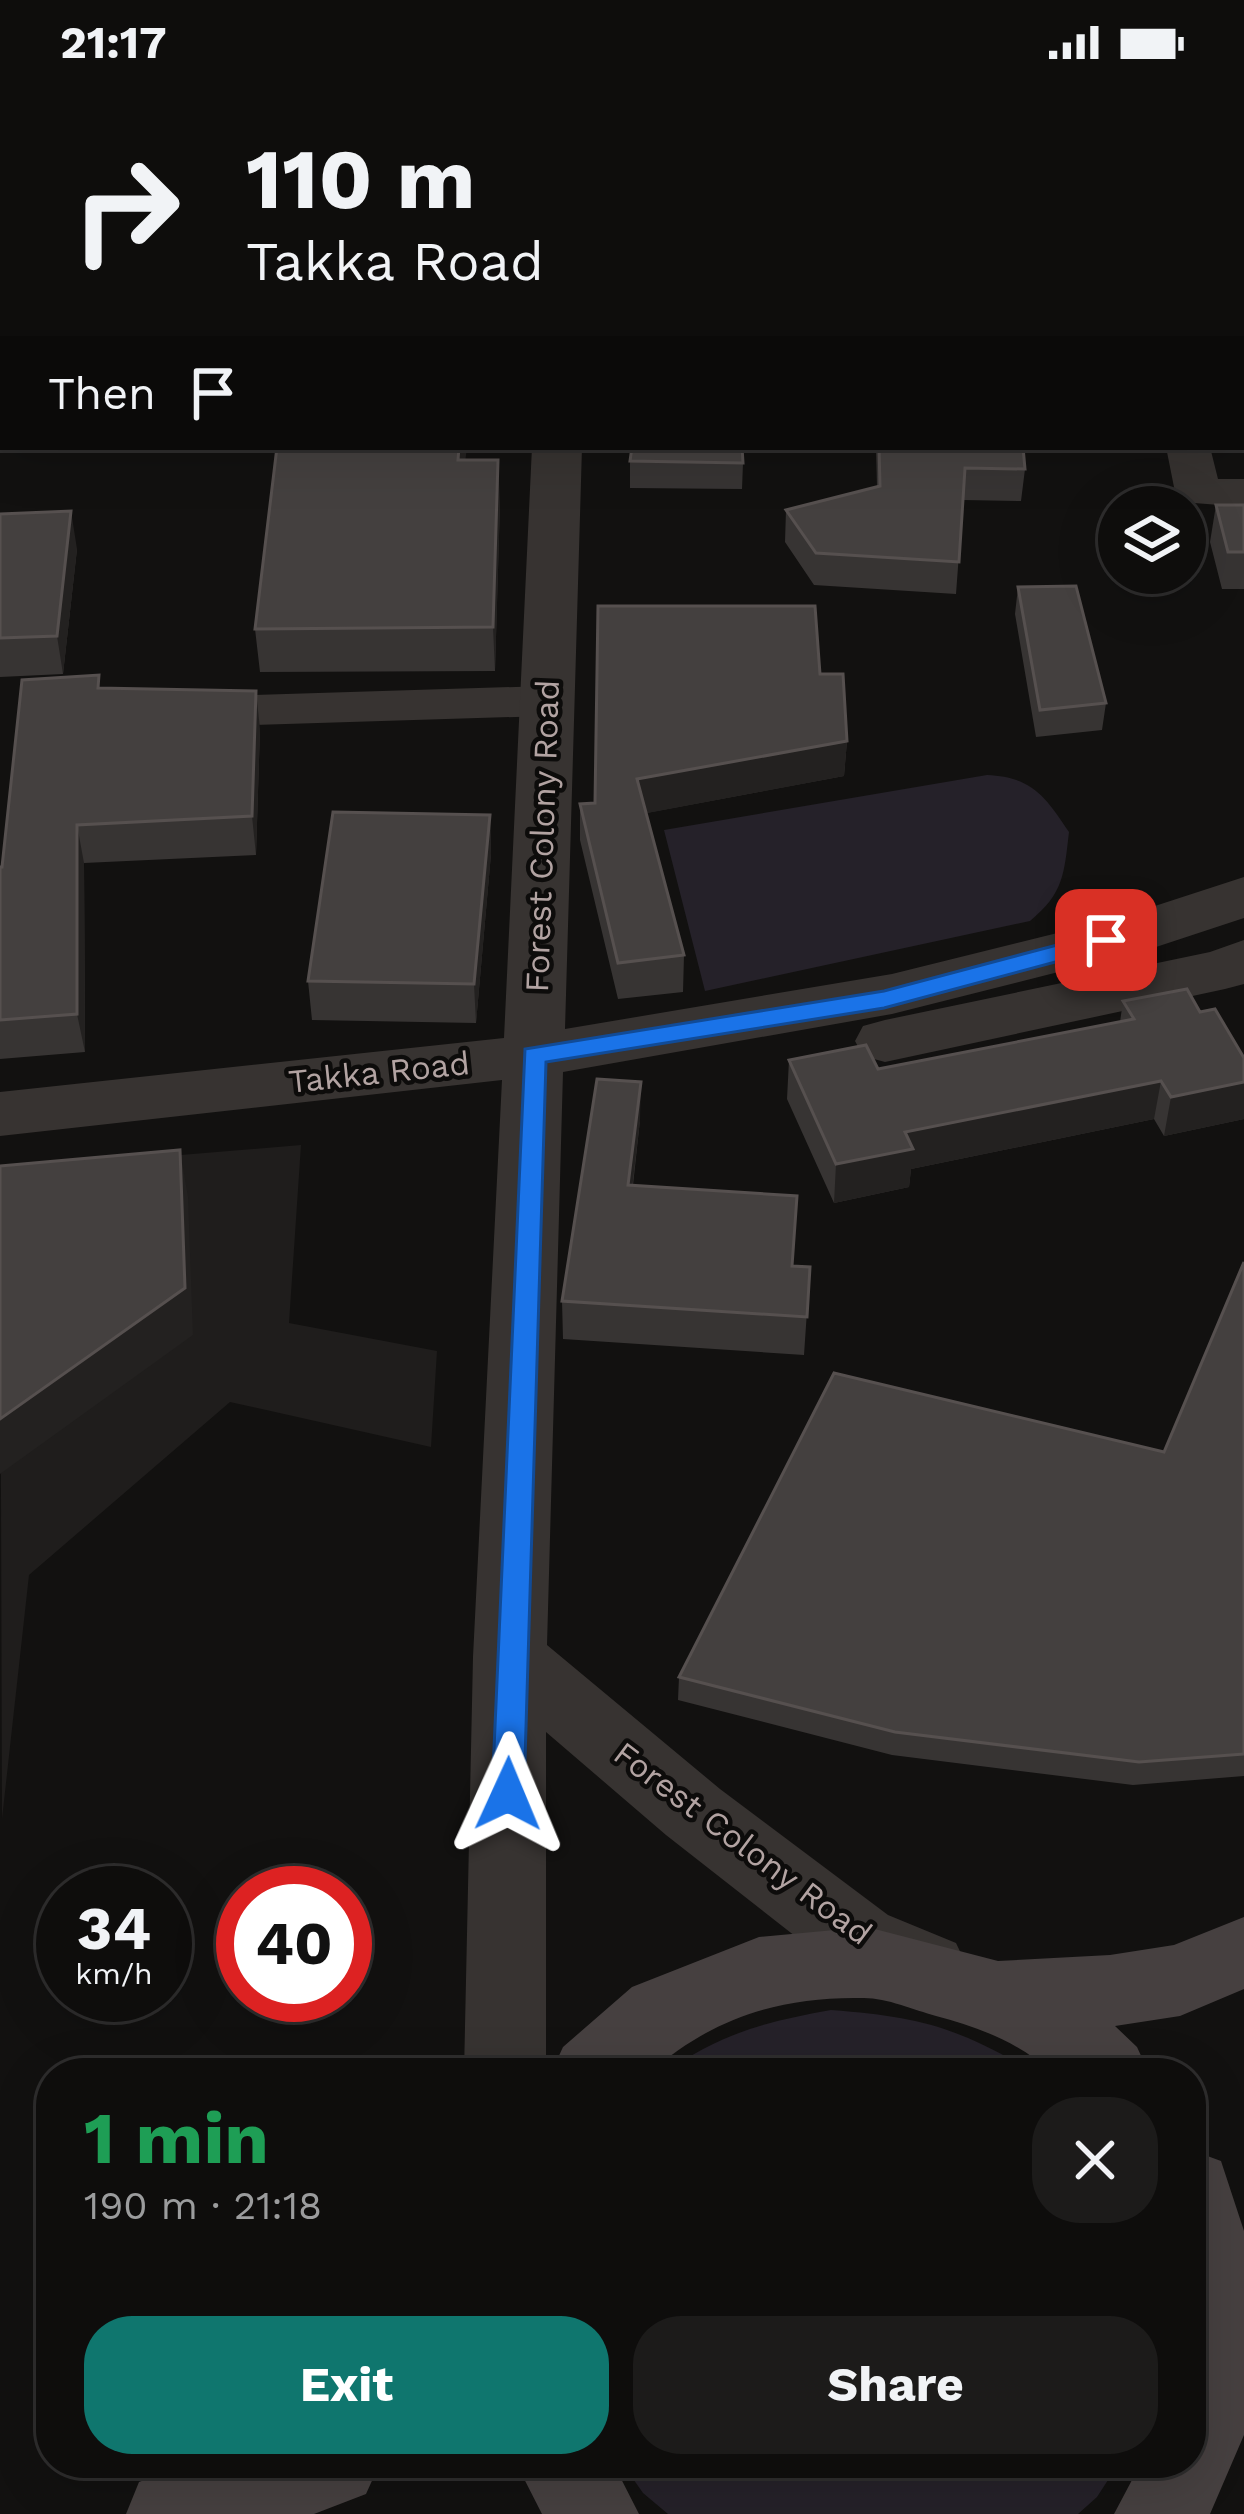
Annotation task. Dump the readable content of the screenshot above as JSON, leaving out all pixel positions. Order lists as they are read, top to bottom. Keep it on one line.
{"streets":{"street":["Forest Colony Road","Takka Road"]},"crossings":[["Forest Colony Road","Takka Road"]],"page":{"status":"21:17","turn":["110 m","Takka Road"],"then":"Then","speed":"34 km/h","limit":"40","heading":["1 min","190 m · 21:18"],"buttons":["Exit","Share"]}}
